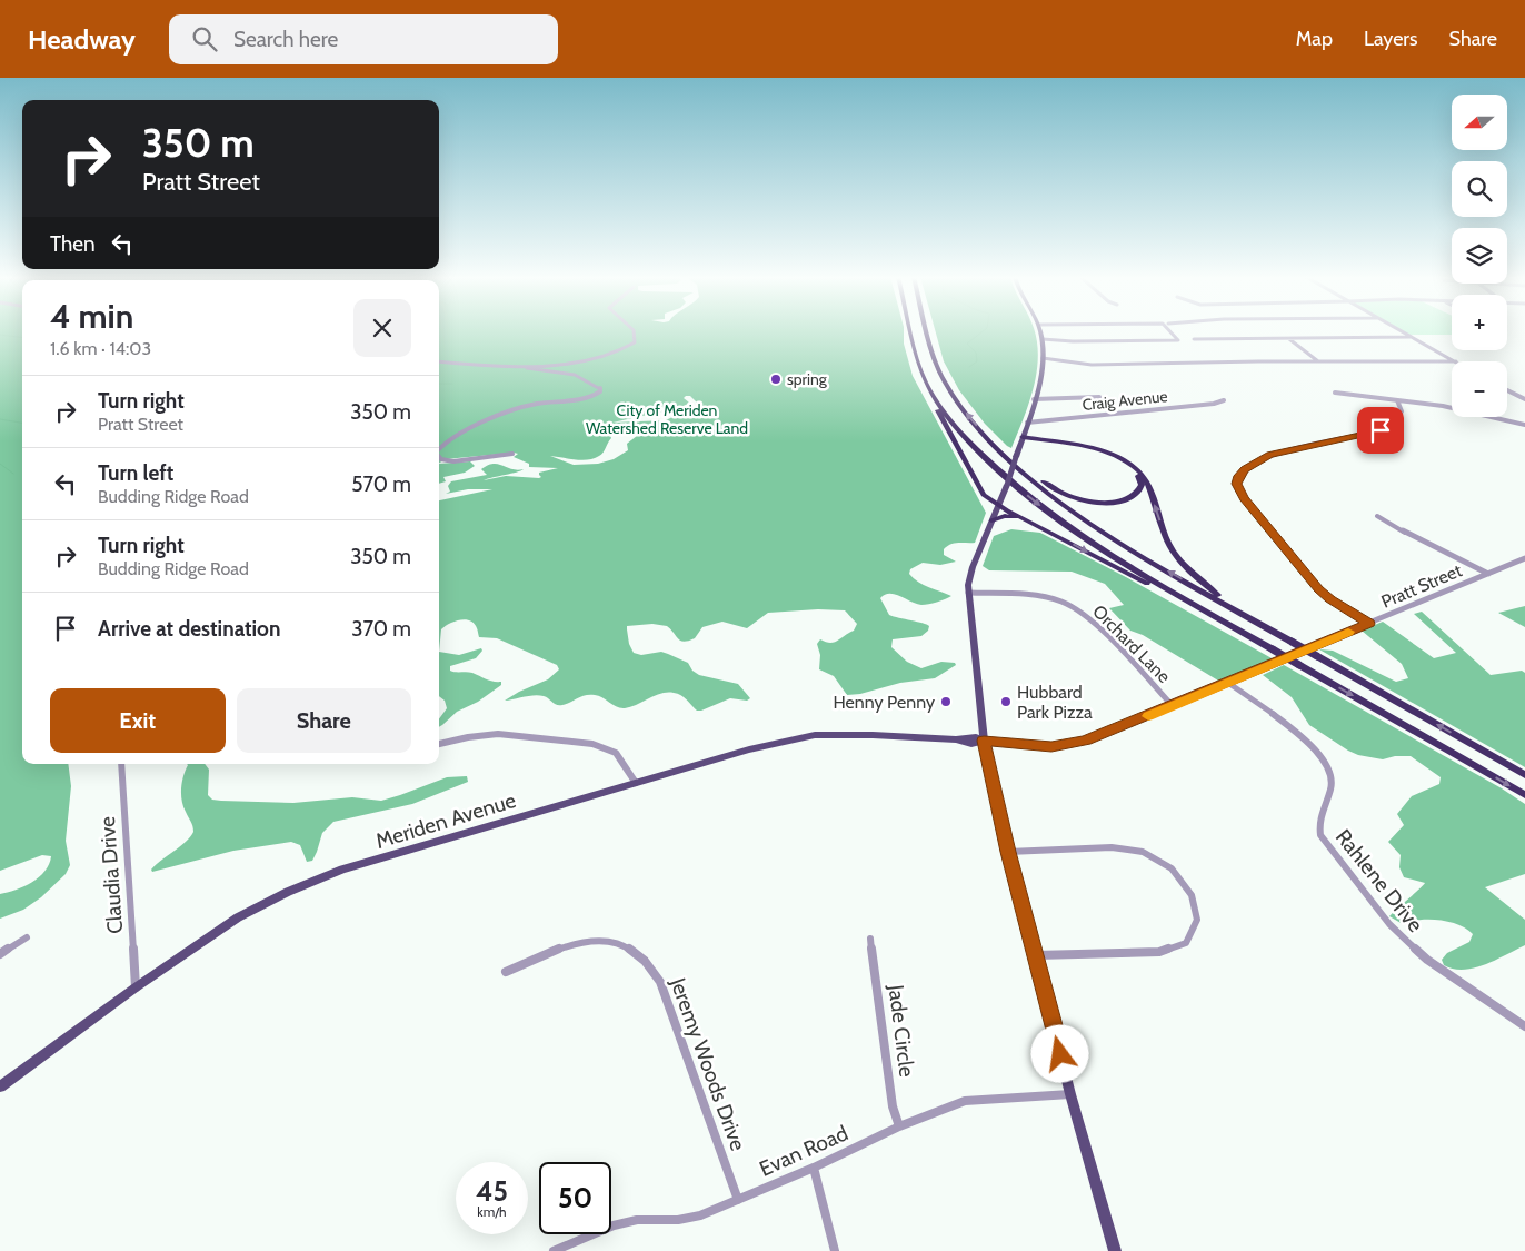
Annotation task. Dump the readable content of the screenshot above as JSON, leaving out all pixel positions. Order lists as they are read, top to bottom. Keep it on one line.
{"streets":{"main road":["Meriden Avenue"],"street":["Craig Avenue","Pratt Street","Orchard Lane","Claudia Drive","Rahlene Drive","Jade Circle","Jeremy Woods Drive","Evan Road"]},"crossings":[["Pratt Street","Orchard Lane"],["Pratt Street","Meriden Avenue"],["Pratt Street","Rahlene Drive"],["Meriden Avenue","Claudia Drive"],["Jade Circle","Evan Road"],["Jeremy Woods Drive","Evan Road"]],"parks":["City of Meriden Watershed Reserve Land"],"places":["spring","Henny Penny","Hubbard Park Pizza"],"north":"left","page":{"header":"Headway","search":"Search here","nav":["Map","Layers","Share"],"map_buttons":["+","−"],"turn":["350 m","Pratt Street"],"then":"Then","heading":["4 min","1.6 km · 14:03"],"list":[{"name":"Turn right","note":"Pratt Street","value":"350 m"},{"name":"Turn left","note":"Budding Ridge Road","value":"570 m"},{"name":"Turn right","note":"Budding Ridge Road","value":"350 m"},{"name":"Arrive at destination","value":"370 m"}],"buttons":["Exit","Share"],"speed":"45 km/h","limit":"50"}}
